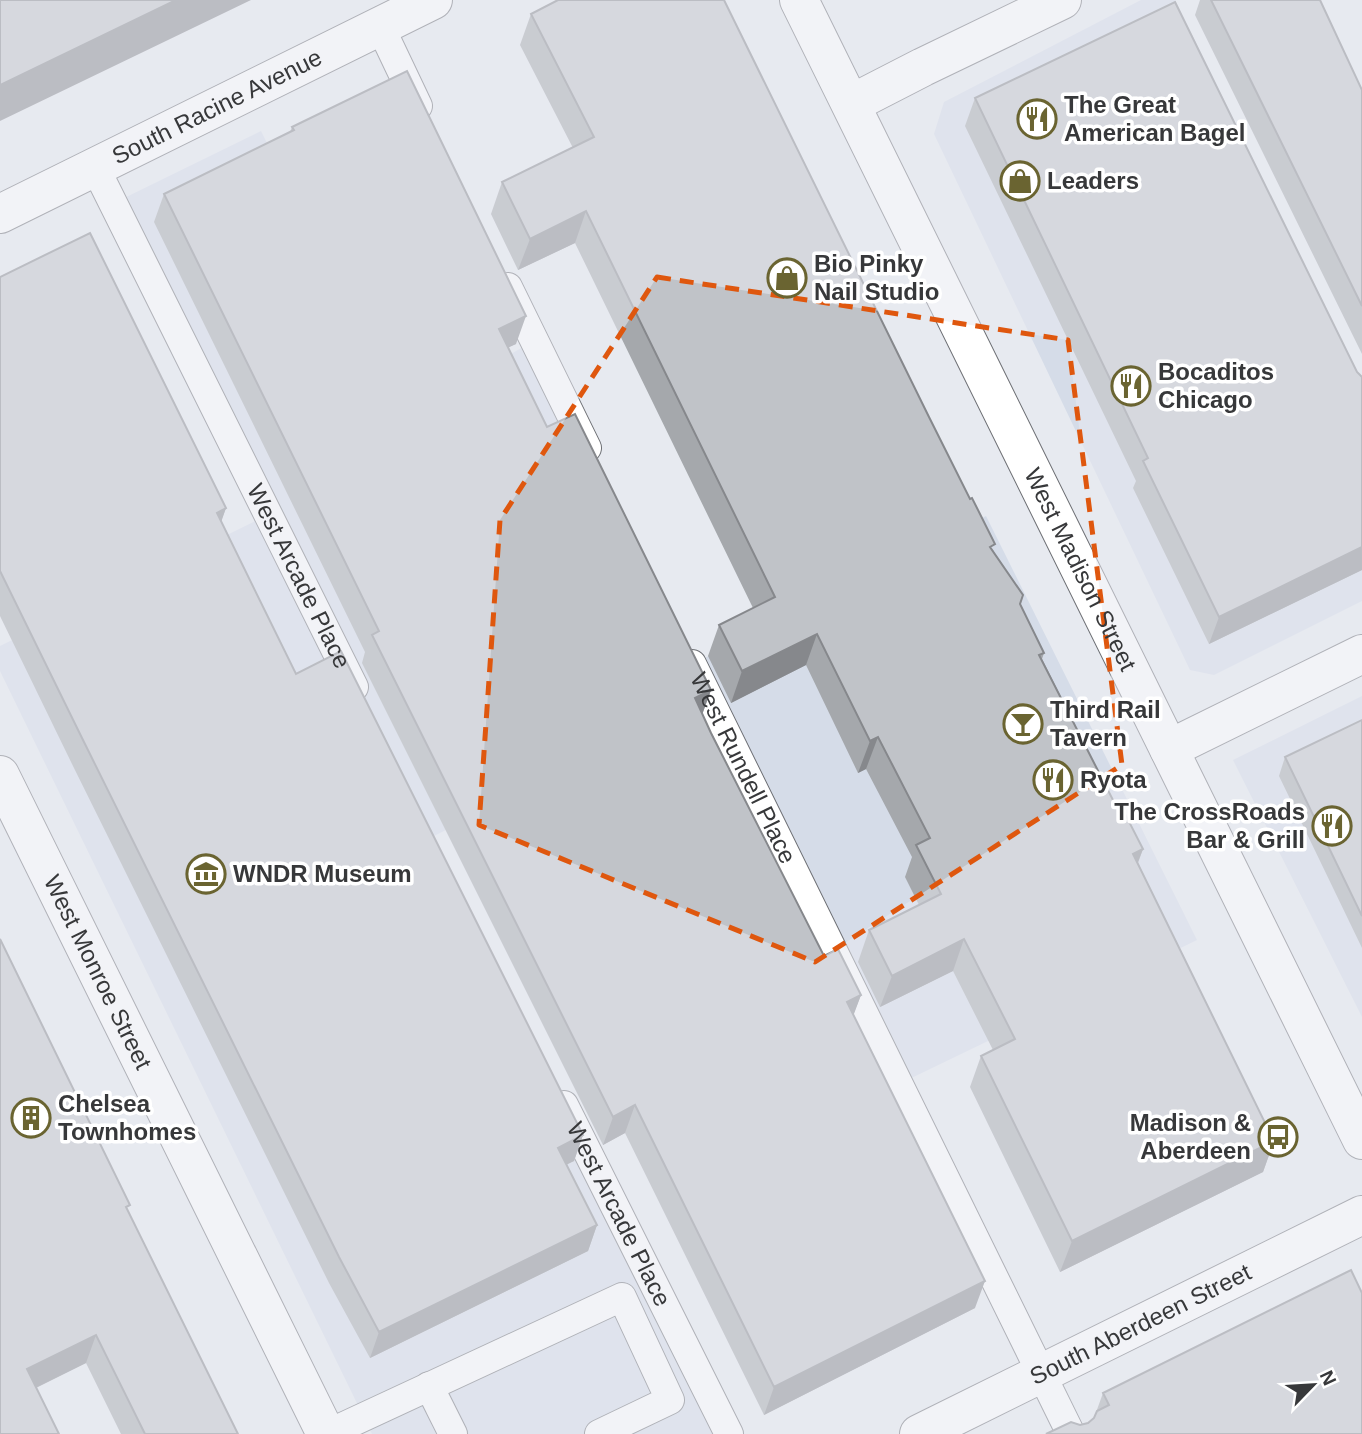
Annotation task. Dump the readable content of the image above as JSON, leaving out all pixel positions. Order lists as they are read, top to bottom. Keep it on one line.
{"streets":{"street":["South Racine Avenue","West Madison Street","West Monroe Street","South Aberdeen Street"],"lane":["West Arcade Place","West Rundell Place"]},"crossings":[["South Racine Avenue","West Arcade Place"],["West Rundell Place","South Aberdeen Street"]],"places":{"restaurant":["The Great American Bagel","Bocaditos Chicago","Ryota","The CrossRoads Bar & Grill"],"shop":["Leaders","Bio Pinky Nail Studio"],"bar":["Third Rail Tavern"],"museum":["WNDR Museum"],"building":["Chelsea Townhomes"],"bus stop":["Madison & Aberdeen"]},"north":"top right"}
